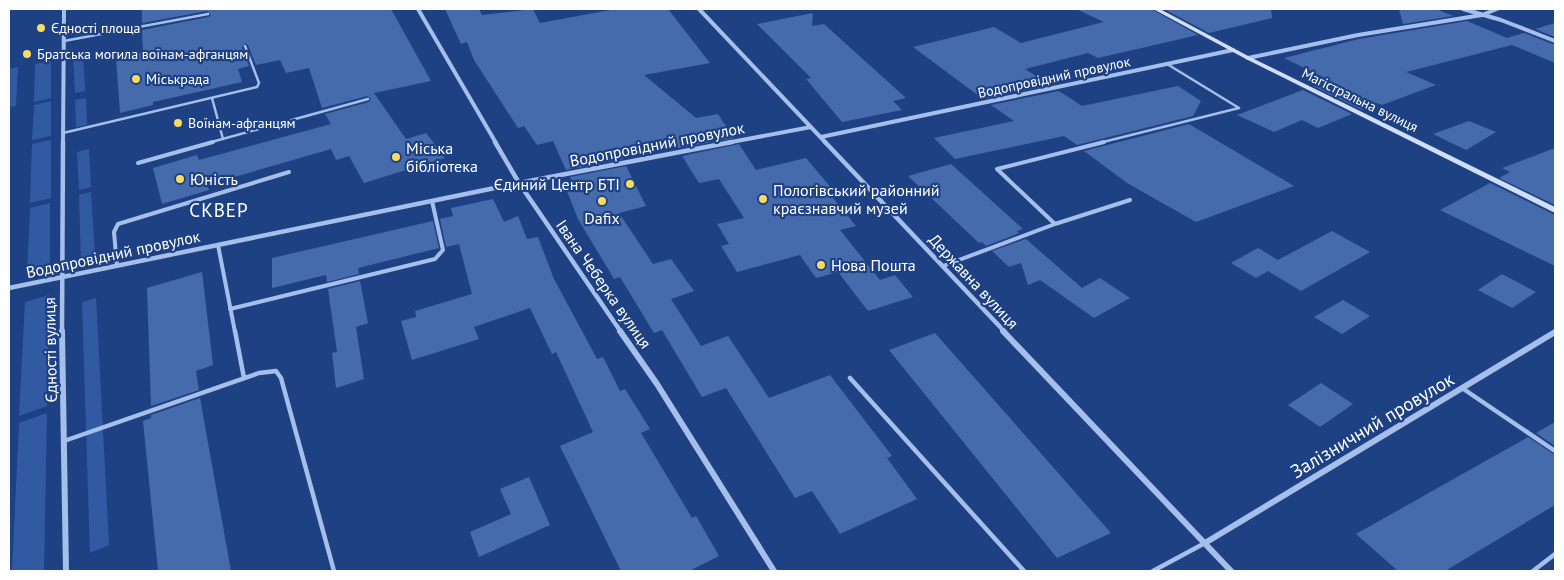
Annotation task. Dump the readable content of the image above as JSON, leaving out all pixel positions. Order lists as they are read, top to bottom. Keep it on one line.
{"streets":{"main road":["Магістральна вулиця"],"street":["Водопровідний провулок","Державна вулиця","Івана Чеберка вулиця","Єдності вулиця","Залізничний провулок"]},"crossings":[["Водопровідний провулок","Магістральна вулиця"],["Водопровідний провулок","Державна вулиця"],["Водопровідний провулок","Івана Чеберка вулиця"],["Водопровідний провулок","Єдності вулиця"],["Державна вулиця","Залізничний провулок"]],"districts":["СКВЕР"],"places":["Єдності площа","Братська могила воїнам-афганцям","Міськрада","Воїнам-афганцям","Міська бібліотека","Юність","Єдиний Центр БТІ","Пологівський районний краєзнавчий музей","Dafix","Нова Пошта"]}
